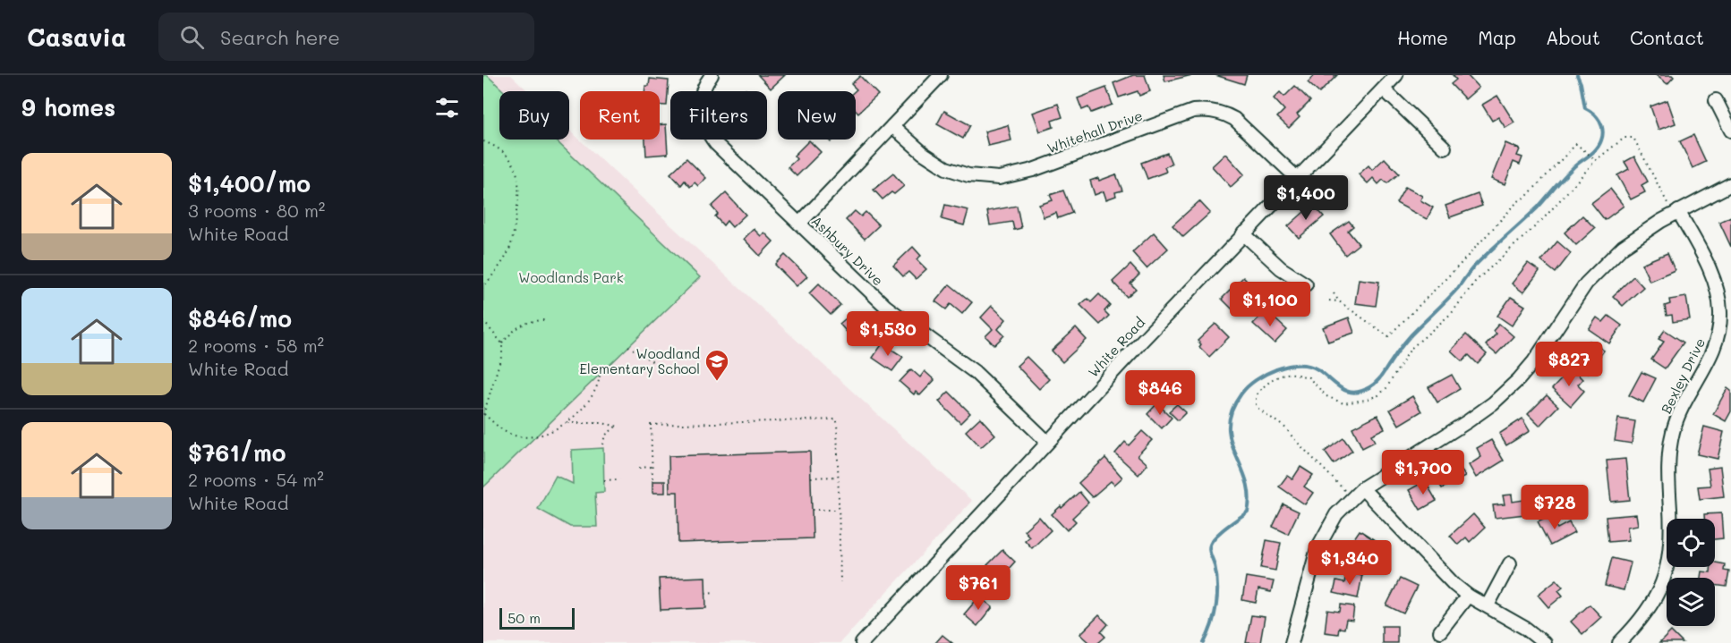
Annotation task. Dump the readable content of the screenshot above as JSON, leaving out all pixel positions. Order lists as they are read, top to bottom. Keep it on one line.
{"streets":{"street":["Whitehall Drive","Ashbury Drive","White Road","Bexley Drive"]},"crossings":[["Whitehall Drive","White Road"],["Ashbury Drive","White Road"]],"parks":["Woodlands Park"],"places":{"school or university":["Woodland Elementary School"]},"scale_bar":"50 m","page":{"header":"Casavia","search":"Search here","nav":["Home","Map","About","Contact"],"heading":"9 homes","chip":["Buy","Rent","Filters","New"],"list":[{"name":"$1,400/mo","note":"3 rooms · 80 m² · White Road"},{"name":"$846/mo","note":"2 rooms · 58 m² · White Road"},{"name":"$761/mo","note":"2 rooms · 54 m² · White Road"}],"price":["$1,400","$1,100","$1,530","$827","$846","$1,700","$728","$1,340","$761"],"scale":"50 m"}}
